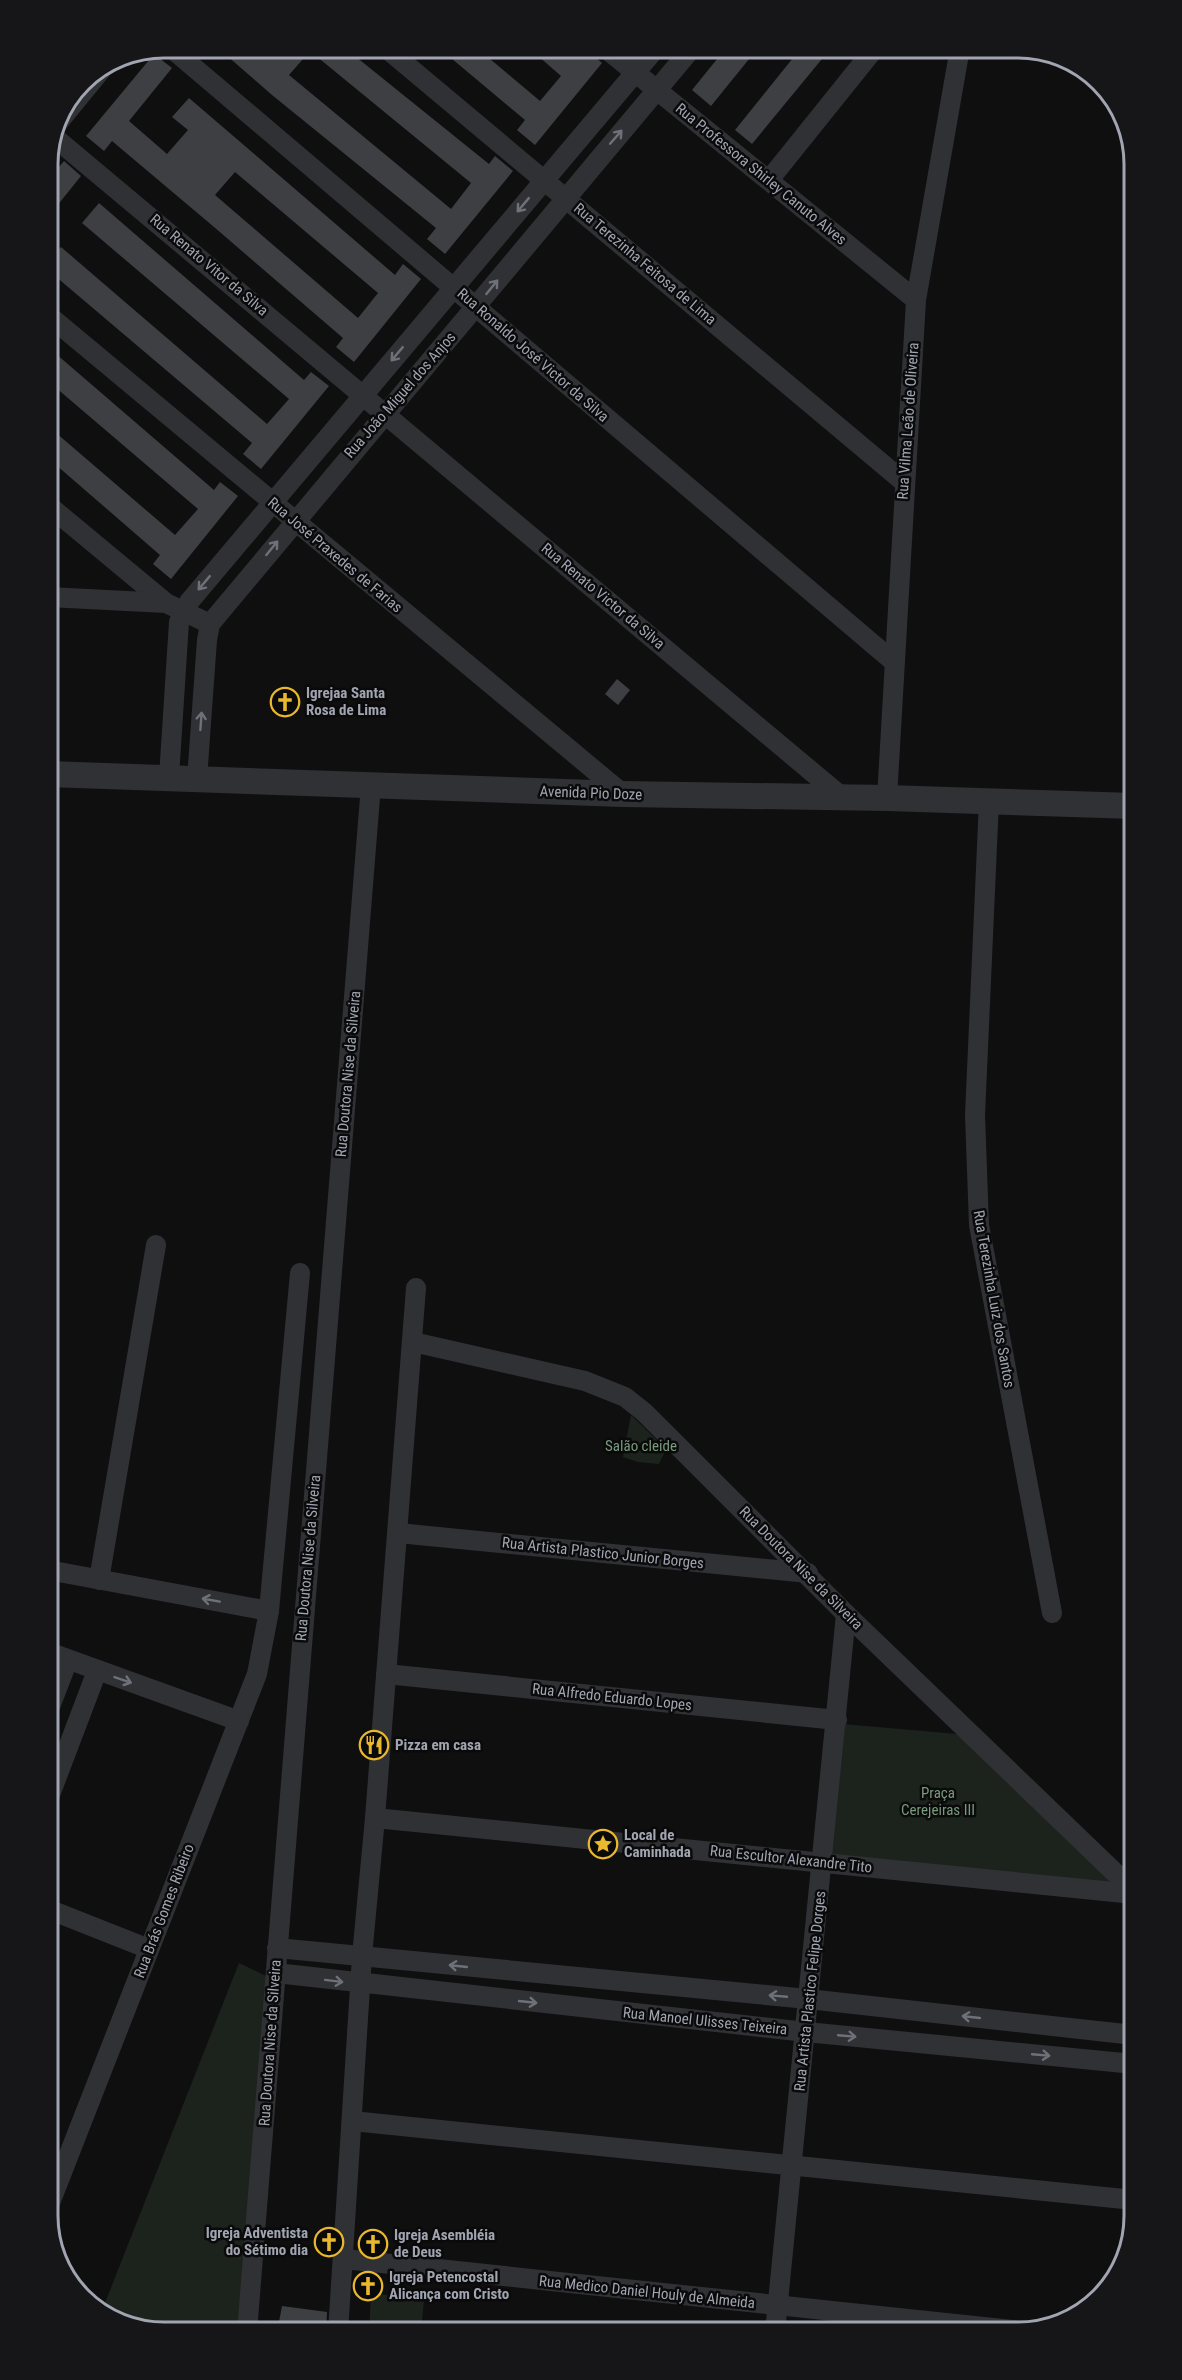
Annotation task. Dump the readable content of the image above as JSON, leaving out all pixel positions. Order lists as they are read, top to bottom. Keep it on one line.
{"streets":{"street":["Rua Professora Shirley Canuto Alves","Rua Terezinha Feitosa de Lima","Rua Renato Vitor da Silva","Rua Ronaldo José Victor da Silva","Rua João Miguel dos Anjos","Rua Vilma Leão de Oliveira","Rua José Praxedes de Farias","Rua Renato Victor da Silva","Avenida Pio Doze","Rua Doutora Nise da Silveira","Rua Terezinha Luiz dos Santos","Rua Artista Plastico Junior Borges","Rua Alfredo Eduardo Lopes","Rua Escultor Alexandre Tito","Rua Brás Gomes Ribeiro","Rua Artista Plastico Felipe Dorges","Rua Manoel Ulisses Teixeira","Rua Medico Daniel Houly de Almeida"]},"crossings":[["Rua Professora Shirley Canuto Alves","Rua João Miguel dos Anjos"],["Rua Professora Shirley Canuto Alves","Rua Vilma Leão de Oliveira"],["Rua Terezinha Feitosa de Lima","Rua João Miguel dos Anjos"],["Rua Terezinha Feitosa de Lima","Rua Vilma Leão de Oliveira"],["Rua Renato Vitor da Silva","Rua João Miguel dos Anjos"],["Rua Renato Vitor da Silva","Rua Renato Victor da Silva"],["Rua Ronaldo José Victor da Silva","Rua João Miguel dos Anjos"],["Rua Ronaldo José Victor da Silva","Rua Vilma Leão de Oliveira"],["Rua João Miguel dos Anjos","Rua José Praxedes de Farias"],["Rua João Miguel dos Anjos","Rua Renato Victor da Silva"],["Rua João Miguel dos Anjos","Avenida Pio Doze"],["Rua Vilma Leão de Oliveira","Avenida Pio Doze"],["Rua José Praxedes de Farias","Avenida Pio Doze"],["Rua Renato Victor da Silva","Avenida Pio Doze"],["Avenida Pio Doze","Rua Doutora Nise da Silveira"],["Avenida Pio Doze","Rua Terezinha Luiz dos Santos"],["Rua Doutora Nise da Silveira","Rua Artista Plastico Junior Borges"],["Rua Doutora Nise da Silveira","Rua Artista Plastico Felipe Dorges"],["Rua Doutora Nise da Silveira","Rua Manoel Ulisses Teixeira"],["Rua Alfredo Eduardo Lopes","Rua Artista Plastico Felipe Dorges"],["Rua Escultor Alexandre Tito","Rua Artista Plastico Felipe Dorges"],["Rua Artista Plastico Felipe Dorges","Rua Manoel Ulisses Teixeira"],["Rua Artista Plastico Felipe Dorges","Rua Medico Daniel Houly de Almeida"]],"parks":["Salão cleide","Praça Cerejeiras III"],"places":{"church":["Igrejaa Santa Rosa de Lima","Igreja Adventista do Sétimo dia","Igreja Asembléia de Deus","Igreja Petencostal Alicança com Cristo"],"restaurant":["Pizza em casa"],"place":["Local de Caminhada"]}}
